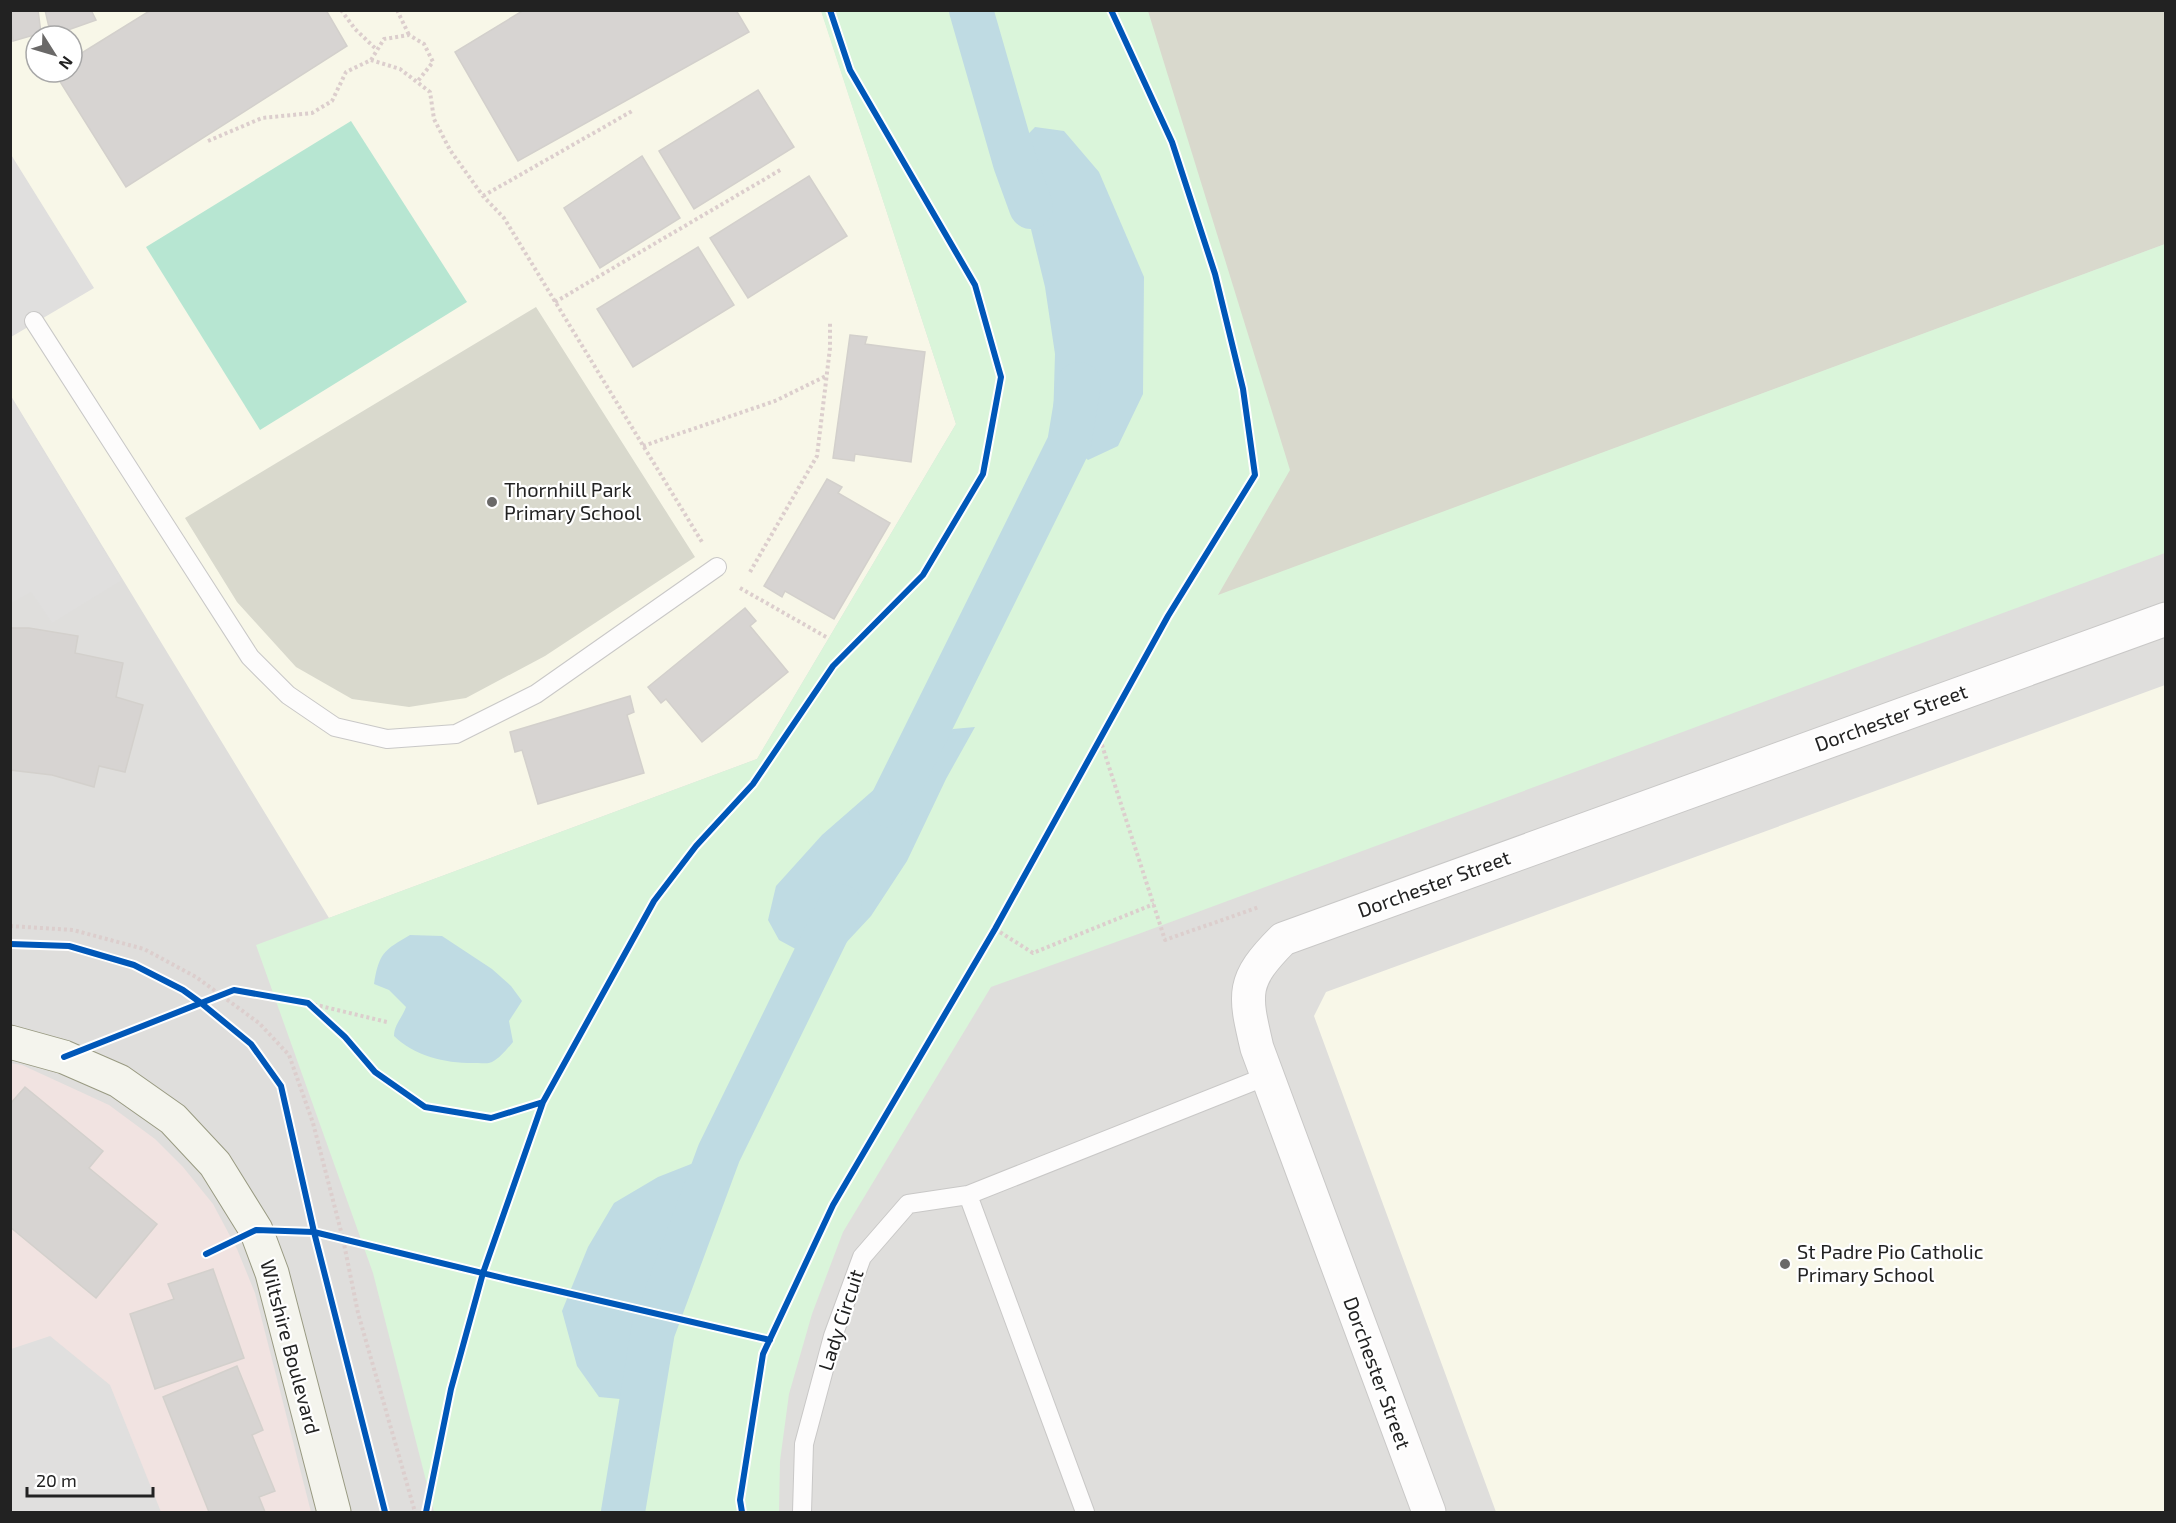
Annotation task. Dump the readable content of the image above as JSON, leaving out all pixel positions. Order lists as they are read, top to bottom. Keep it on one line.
{"streets":{"street":["Dorchester Street","Wiltshire Boulevard"],"lane":["Lady Circuit"]},"crossings":[["Dorchester Street","Lady Circuit"]],"places":["Thornhill Park Primary School","St Padre Pio Catholic Primary School"],"scale_bar":"20 m","north":"bottom right"}
